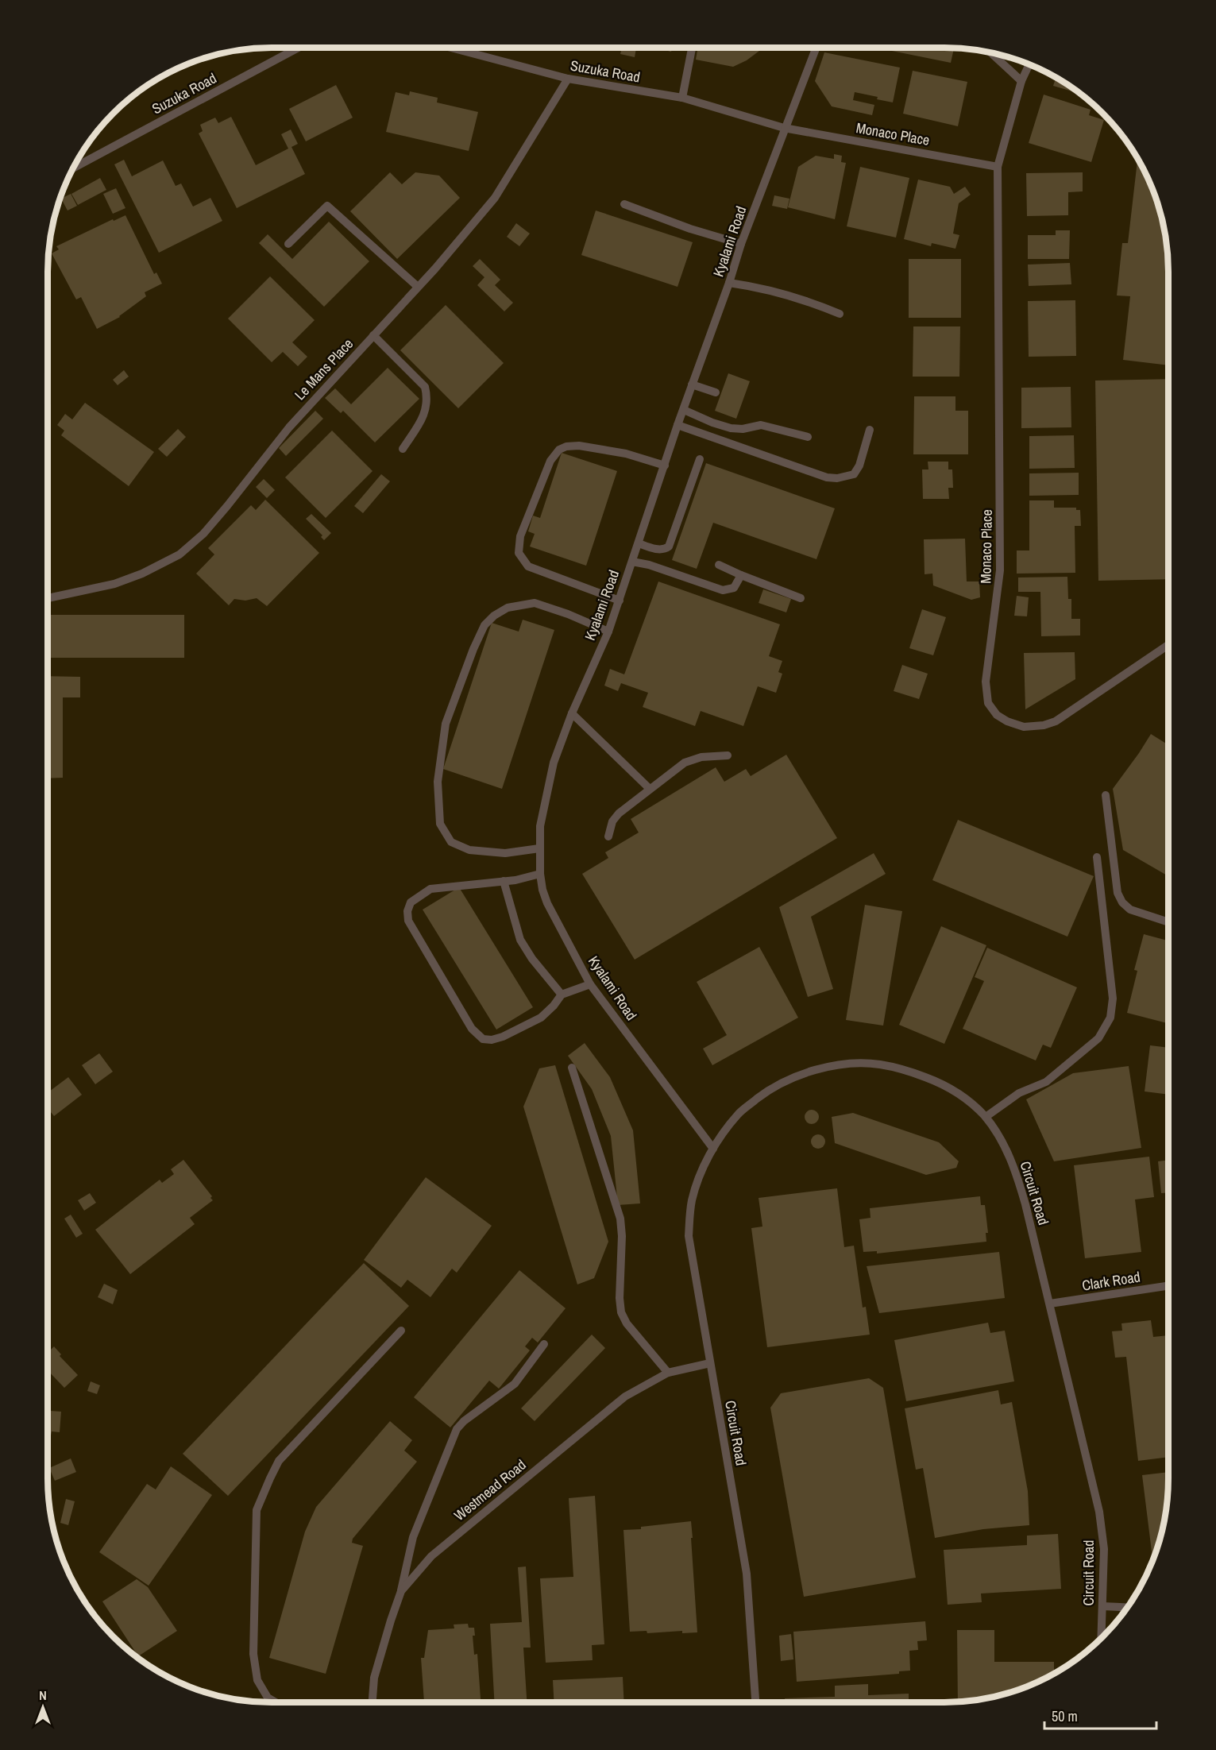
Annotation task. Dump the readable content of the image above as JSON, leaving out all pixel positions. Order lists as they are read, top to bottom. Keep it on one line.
{"streets":{"lane":["Suzuka Road","Monaco Place","Kyalami Road","Le Mans Place","Circuit Road","Clark Road","Westmead Road"]},"crossings":[["Suzuka Road","Monaco Place"],["Suzuka Road","Kyalami Road"],["Suzuka Road","Le Mans Place"],["Monaco Place","Kyalami Road"],["Kyalami Road","Circuit Road"],["Circuit Road","Clark Road"],["Circuit Road","Westmead Road"]],"scale_bar":"50 m","north":"top"}
